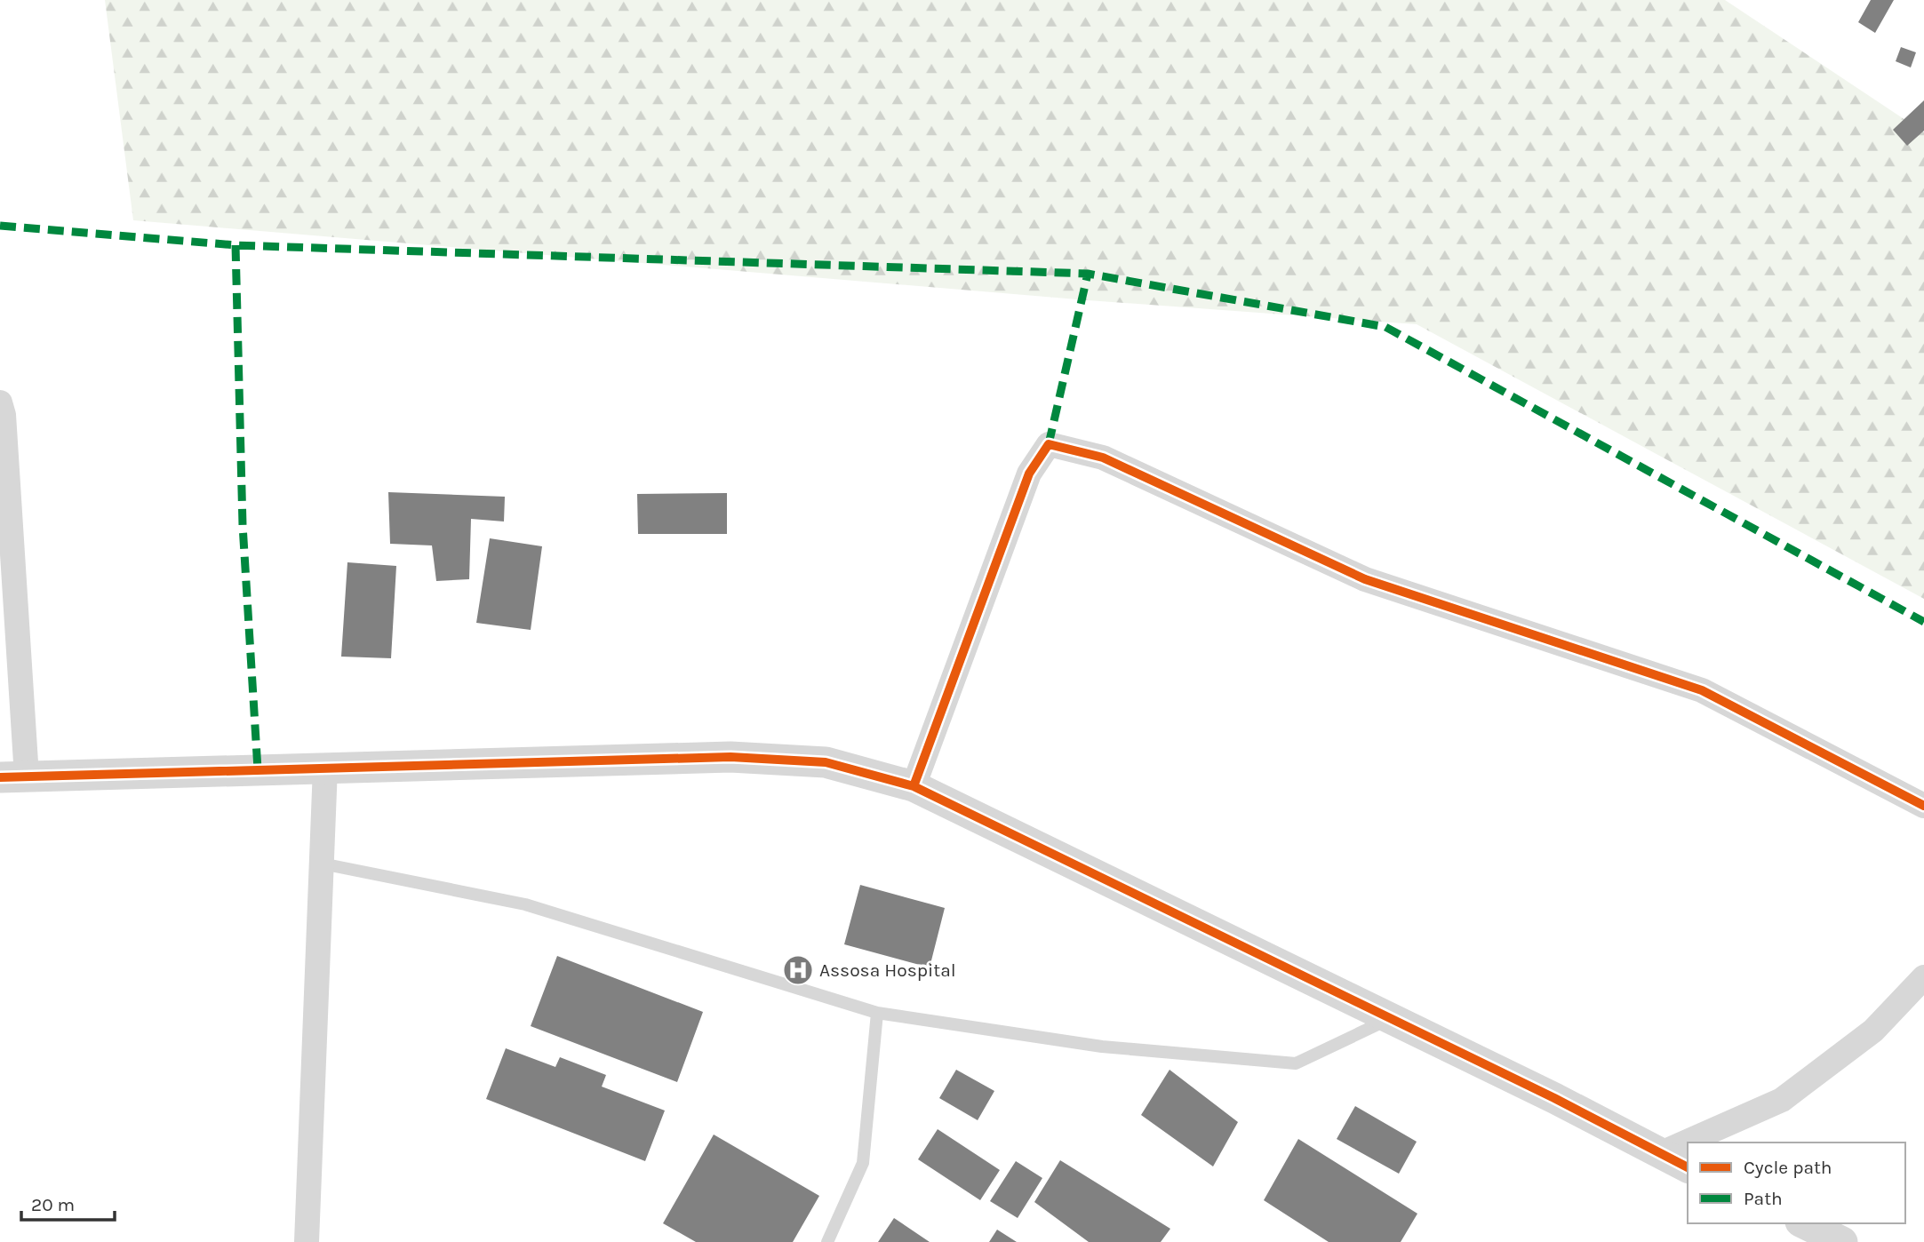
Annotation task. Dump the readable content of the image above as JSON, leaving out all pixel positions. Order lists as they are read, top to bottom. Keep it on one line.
{"places":{"hospital":["Assosa Hospital"]},"legend":["Cycle path","Path"],"scale_bar":"20 m"}
